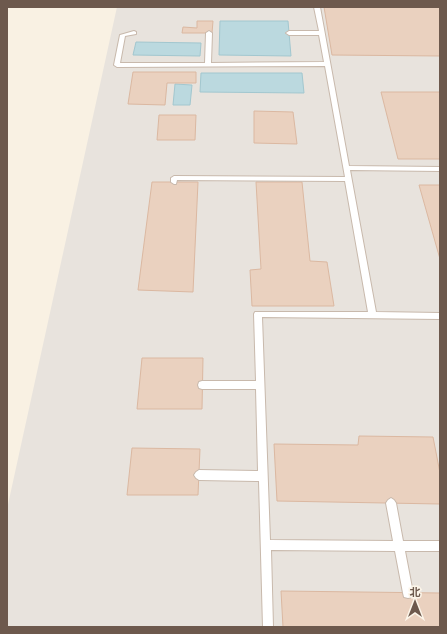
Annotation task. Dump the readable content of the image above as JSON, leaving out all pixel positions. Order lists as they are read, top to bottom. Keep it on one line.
{"north":"top"}
